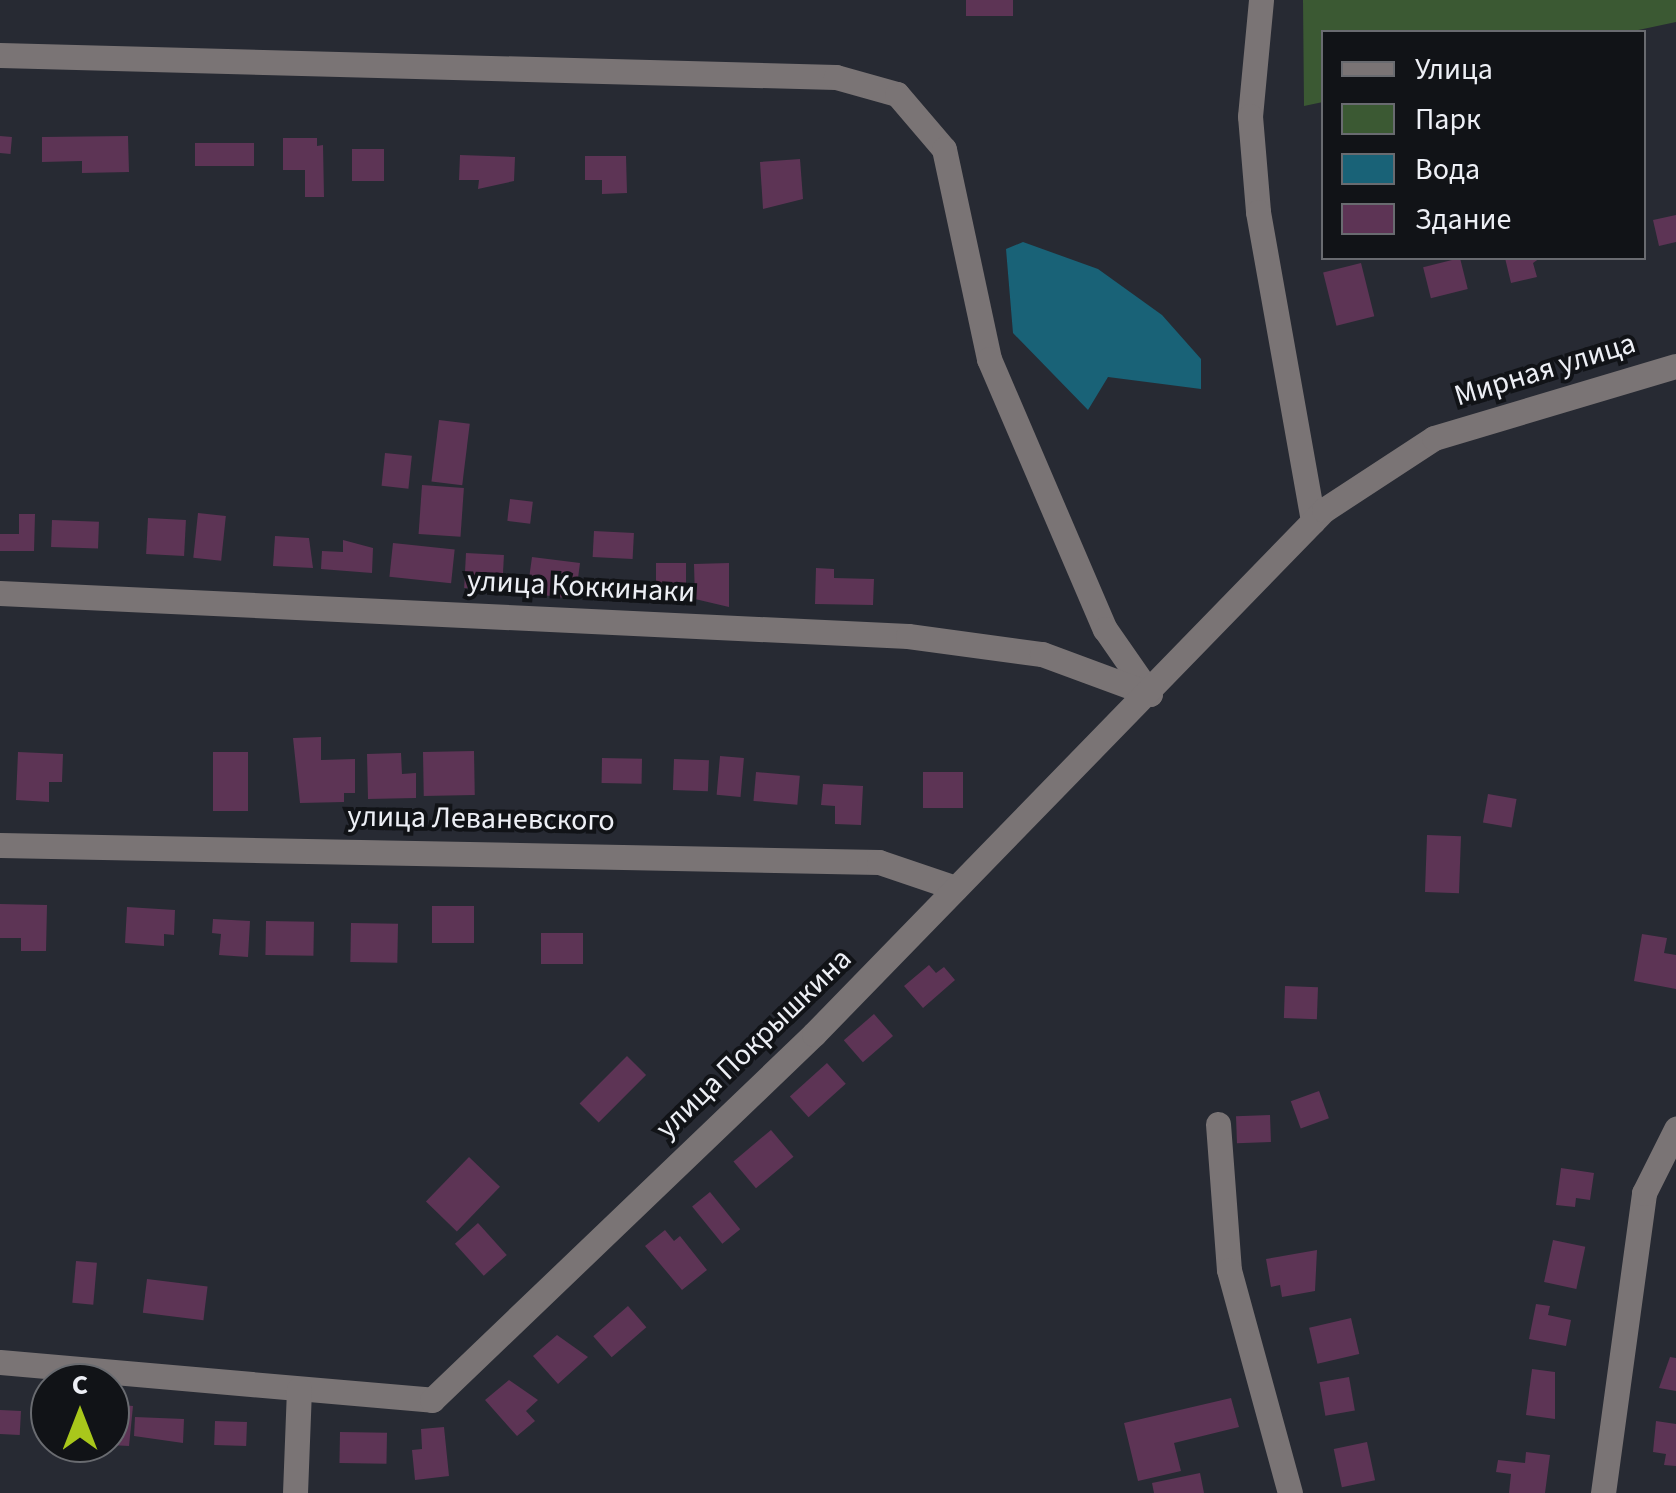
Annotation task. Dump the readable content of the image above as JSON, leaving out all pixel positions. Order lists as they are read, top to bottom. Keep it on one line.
{"streets":{"street":["Мирная улица","улица Коккинаки","улица Леваневского","улица Покрышкина"]},"crossings":[["Мирная улица","улица Покрышкина"],["улица Коккинаки","улица Покрышкина"],["улица Леваневского","улица Покрышкина"]],"legend":["Улица","Парк","Вода","Здание"],"north":"top"}
